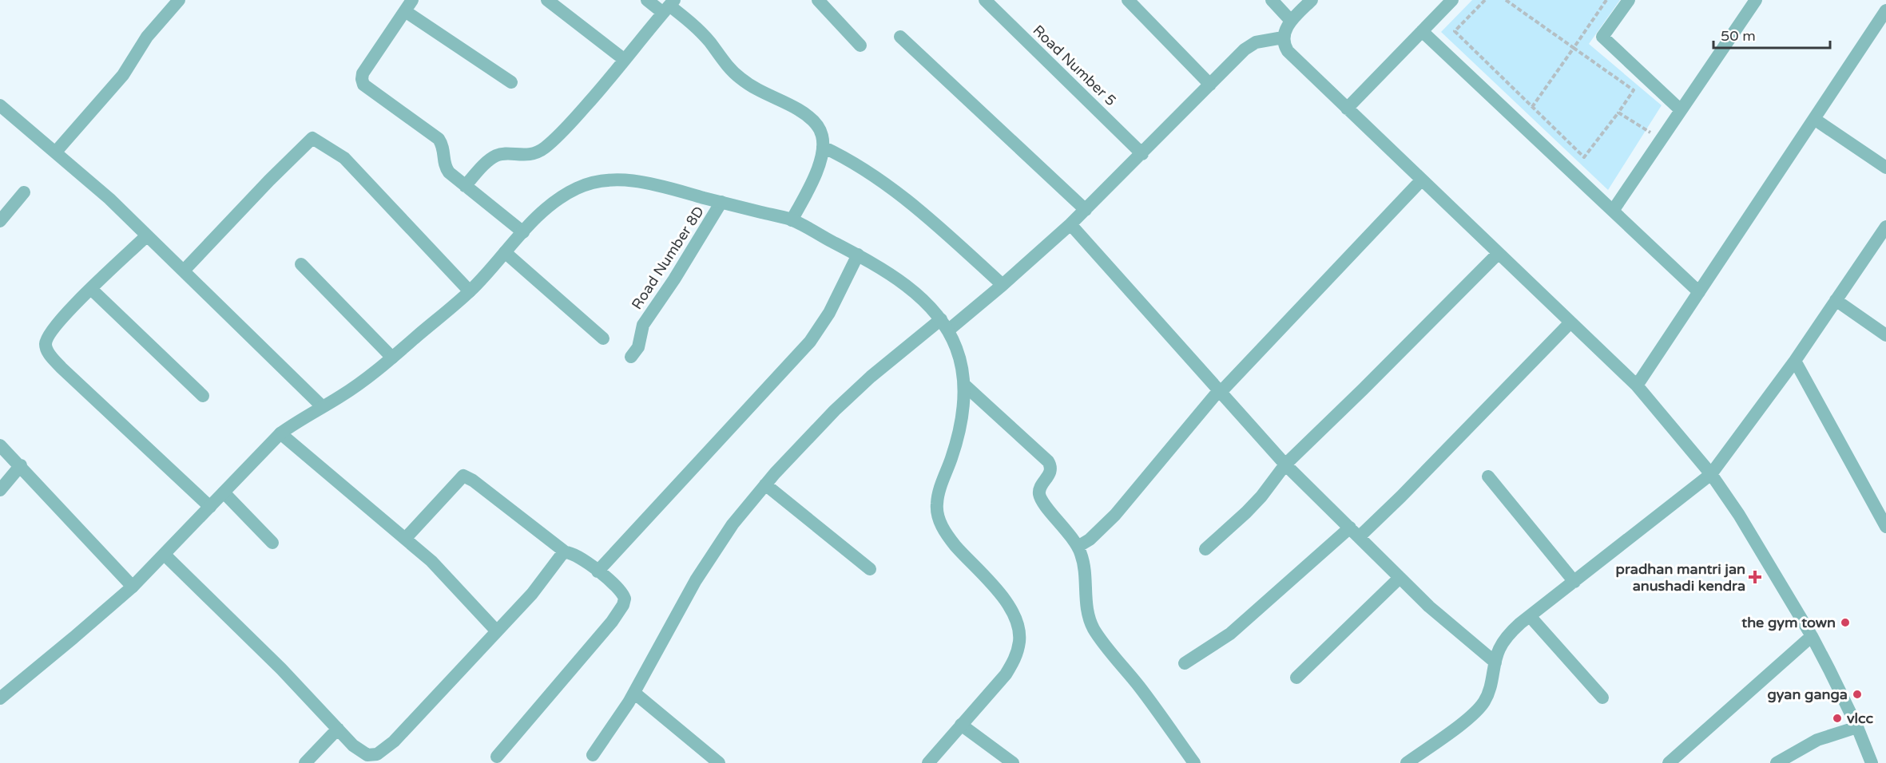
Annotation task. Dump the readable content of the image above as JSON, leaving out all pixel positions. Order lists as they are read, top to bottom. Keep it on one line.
{"streets":{"street":["Road Number 5","Road Number 8D"]},"places":{"health":["pradhan mantri jan anushadi kendra"],"other":["the gym town","gyan ganga","vlcc"]},"scale_bar":"50 m"}
